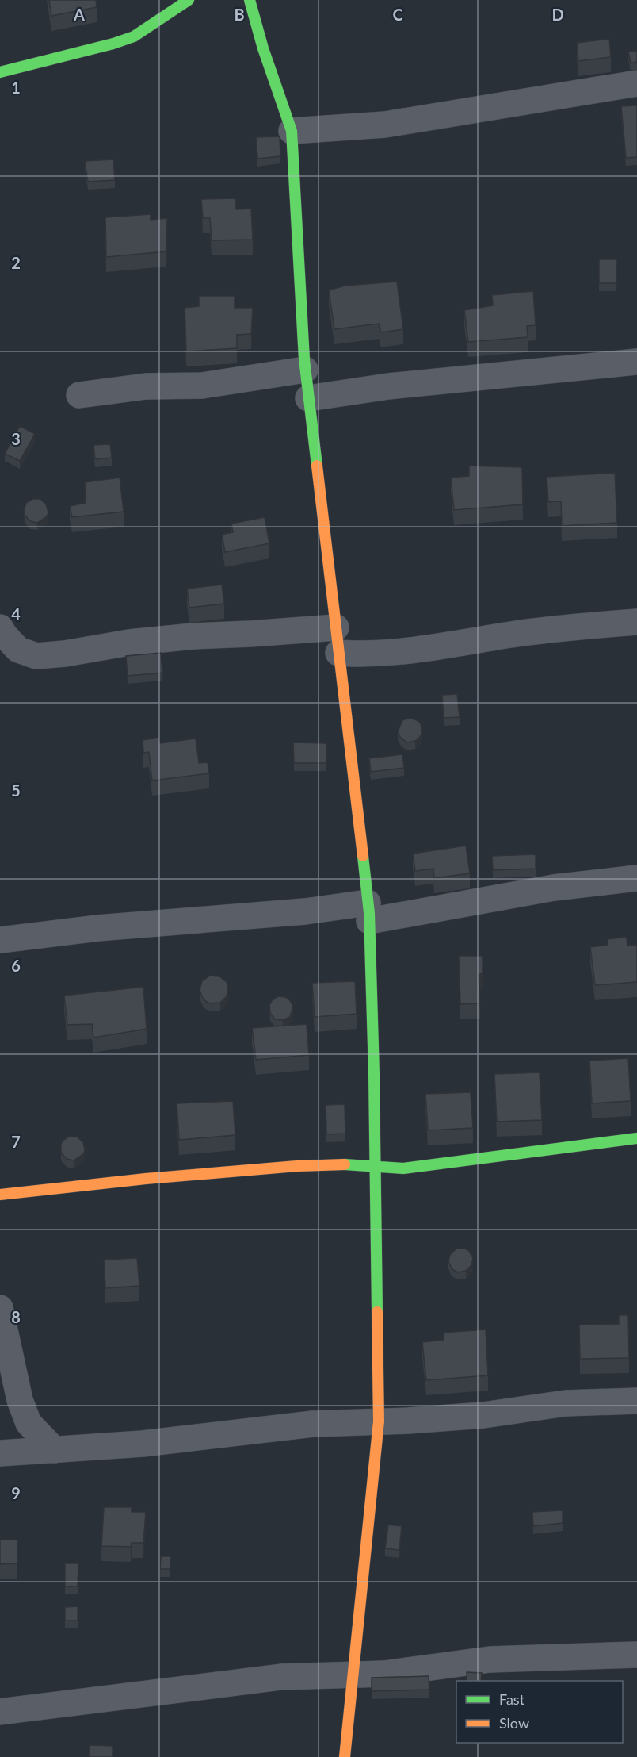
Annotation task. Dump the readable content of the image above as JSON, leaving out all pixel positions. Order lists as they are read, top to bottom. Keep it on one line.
{"legend":["Fast","Slow"],"grid":{"columns":["A","B","C","D"],"rows":["1","2","3","4","5","6","7","8","9"]}}
